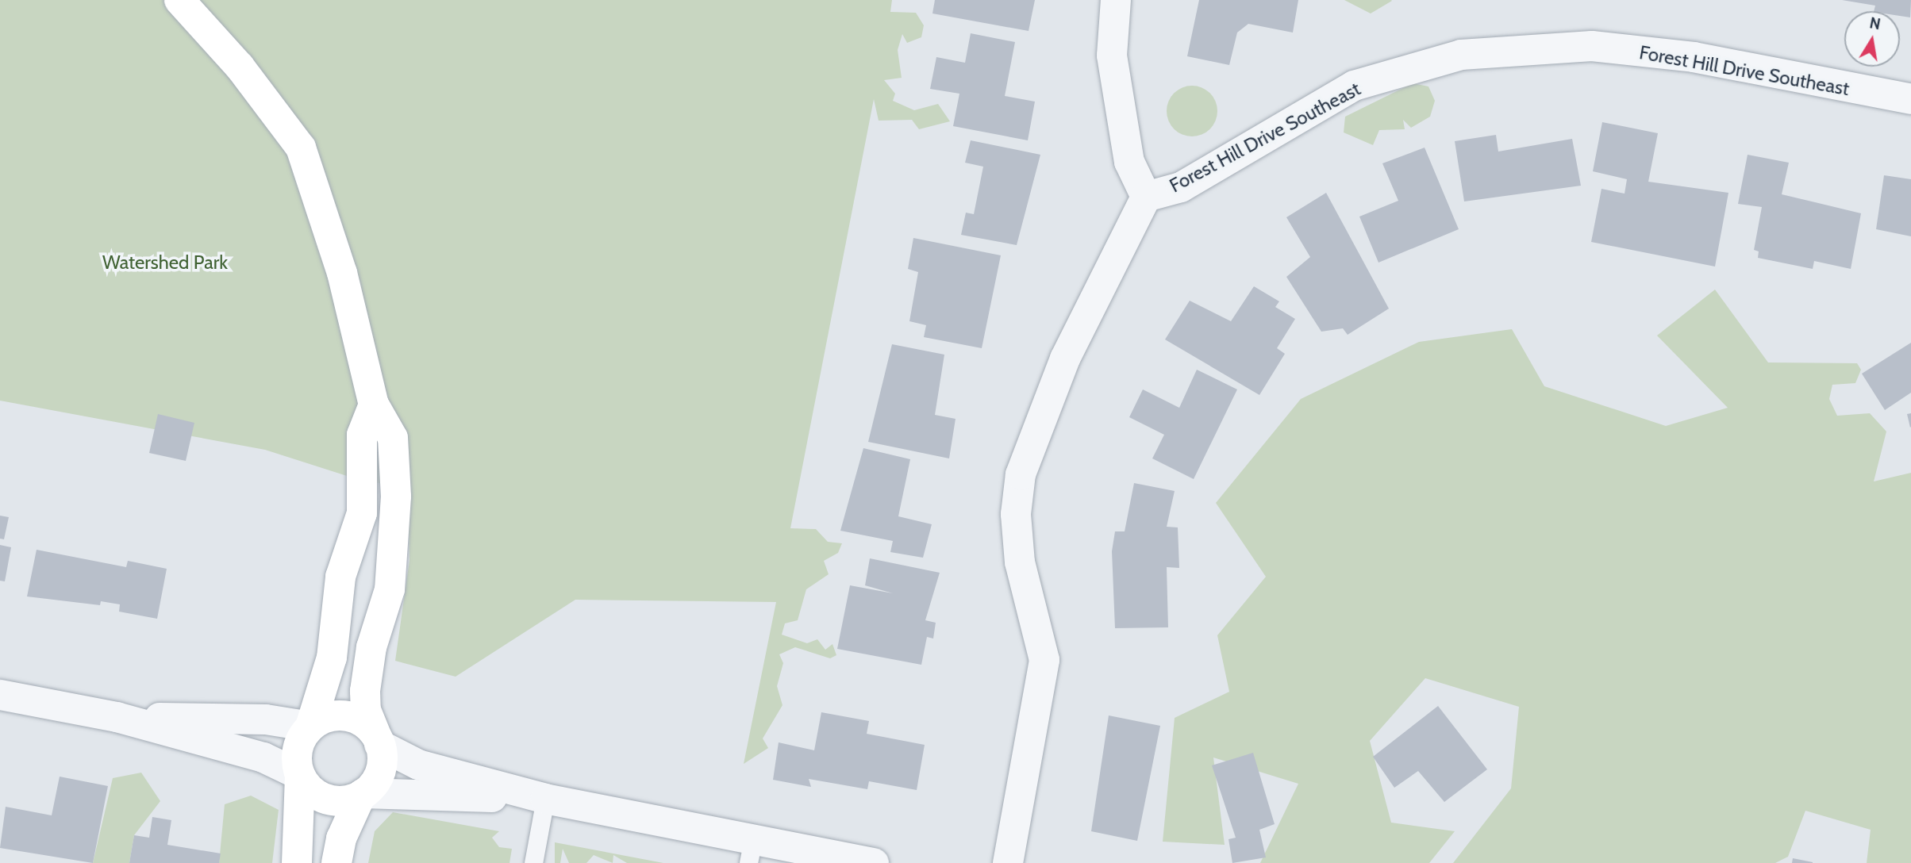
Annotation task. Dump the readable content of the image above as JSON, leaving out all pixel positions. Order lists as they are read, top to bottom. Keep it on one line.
{"streets":{"street":["Forest Hill Drive Southeast"]},"parks":["Watershed Park"],"north":"top"}
